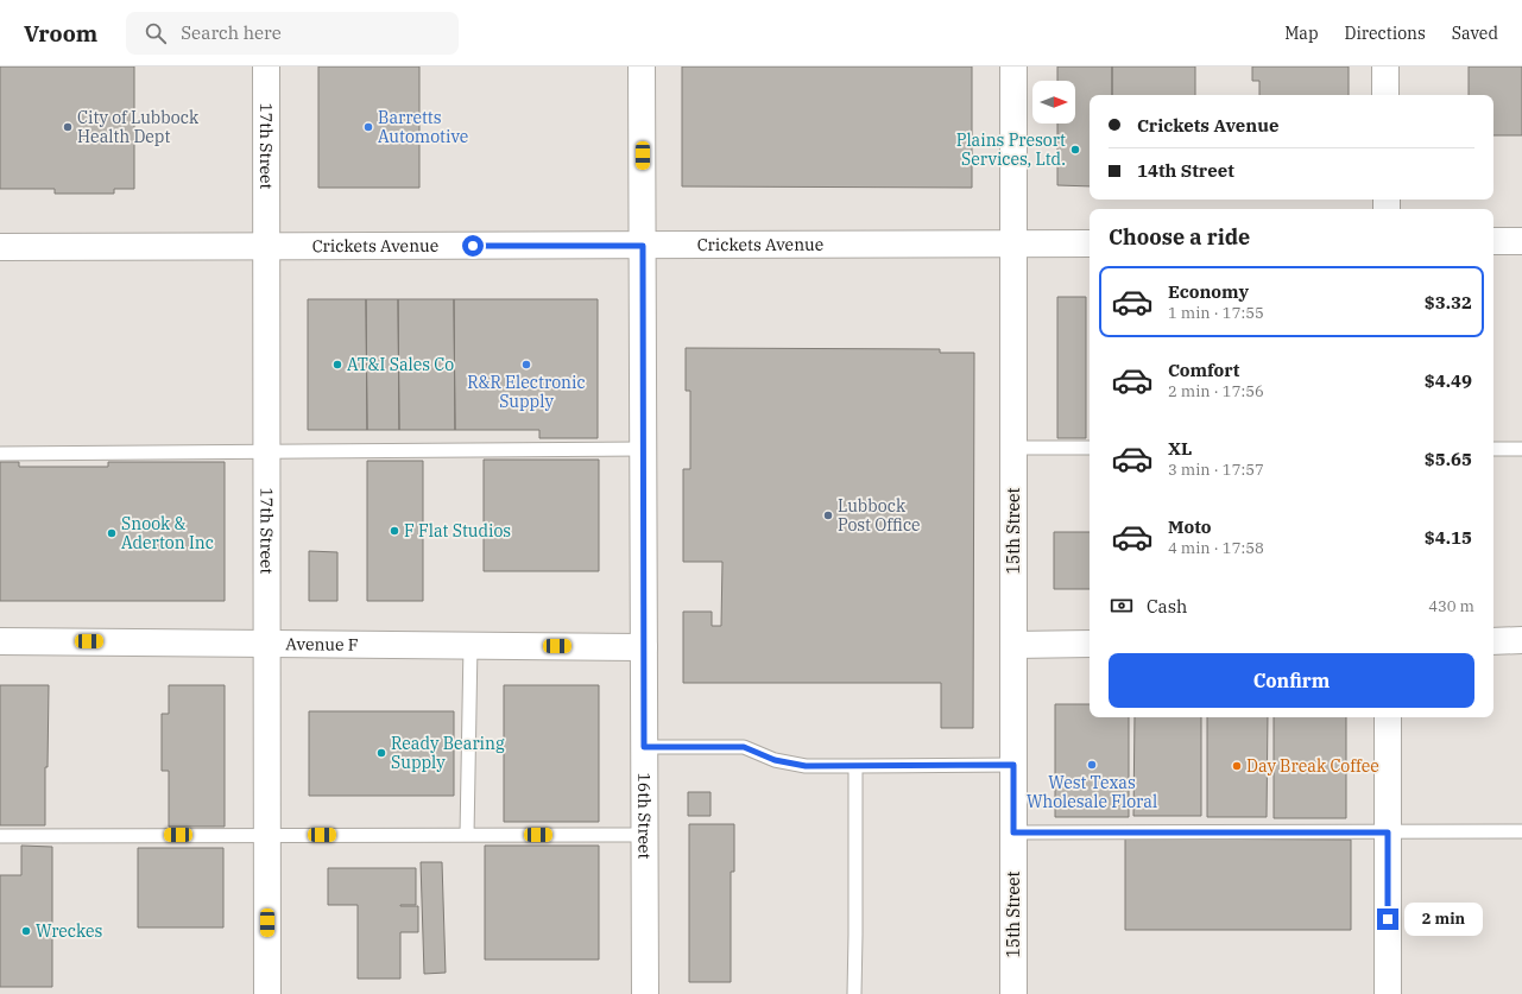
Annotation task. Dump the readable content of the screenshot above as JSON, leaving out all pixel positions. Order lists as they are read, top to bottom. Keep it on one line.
{"streets":{"street":["17th Street","Crickets Avenue","15th Street","Avenue F","16th Street"]},"crossings":[["17th Street","Crickets Avenue"],["17th Street","Avenue F"],["Crickets Avenue","15th Street"],["Crickets Avenue","16th Street"],["Avenue F","16th Street"]],"places":["City of Lubbock Health Dept","Barretts Automotive","Plains Presort Services, Ltd.","AT&I Sales Co","R&R Electronic Supply","Lubbock Post Office","F Flat Studios","Snook & Aderton Inc","Ready Bearing Supply","West Texas Wholesale Floral","Day Break Coffee","Wreckes"],"north":"right","page":{"header":"Vroom","search":"Search here","nav":["Map","Directions","Saved"],"banner":["Crickets Avenue","14th Street"],"heading":"Choose a ride","list":[{"name":"Economy","note":"1 min · 17:55","value":"$3.32"},{"name":"Comfort","note":"2 min · 17:56","value":"$4.49"},{"name":"XL","note":"3 min · 17:57","value":"$5.65"},{"name":"Moto","note":"4 min · 17:58","value":"$4.15"}],"pay":["Cash","430 m"],"buttons":"Confirm","bubble":"2 min"}}
